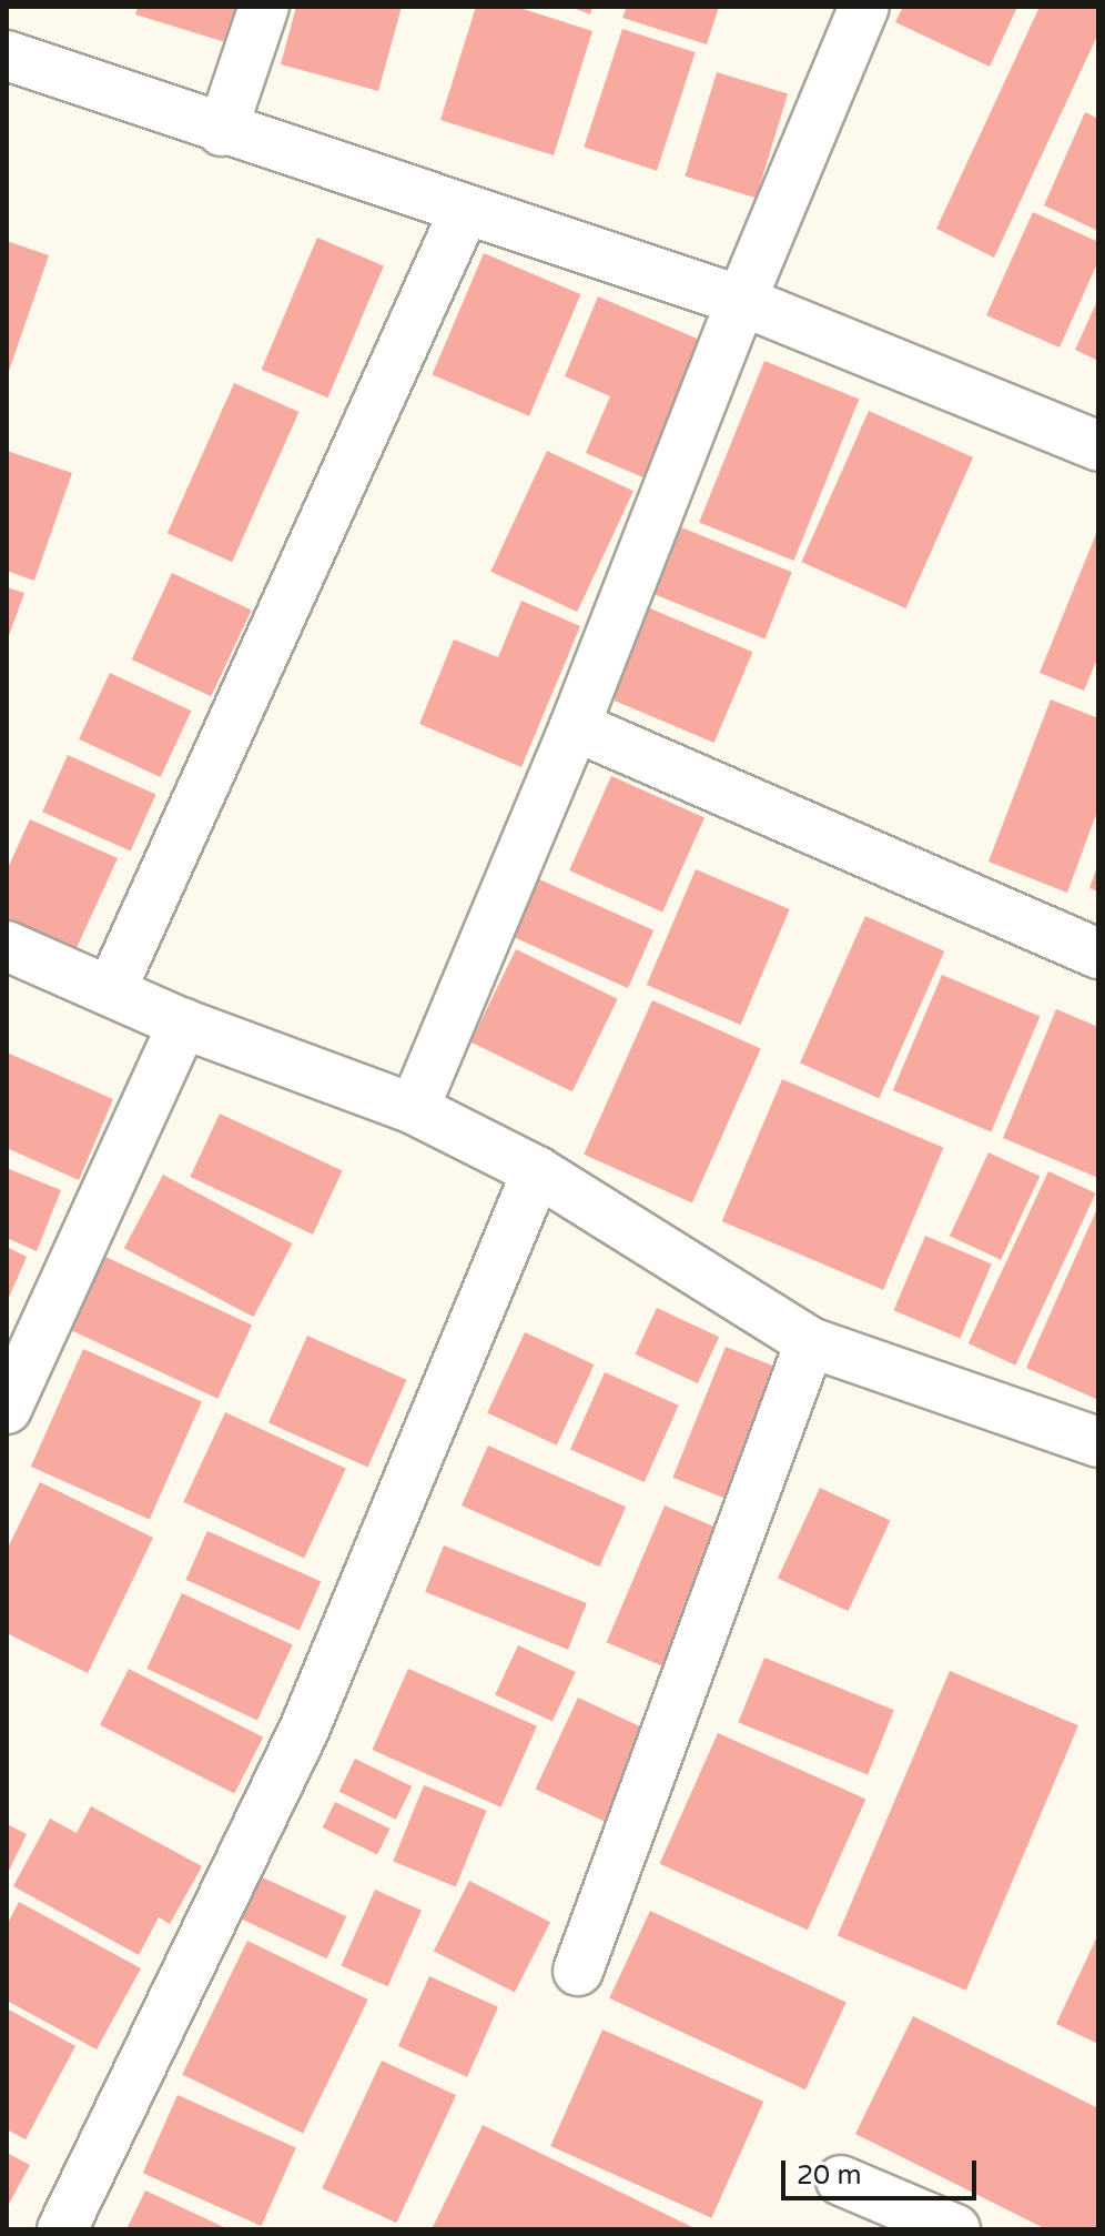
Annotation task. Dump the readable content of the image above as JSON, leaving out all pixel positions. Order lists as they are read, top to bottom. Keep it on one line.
{"scale_bar":"20 m"}
